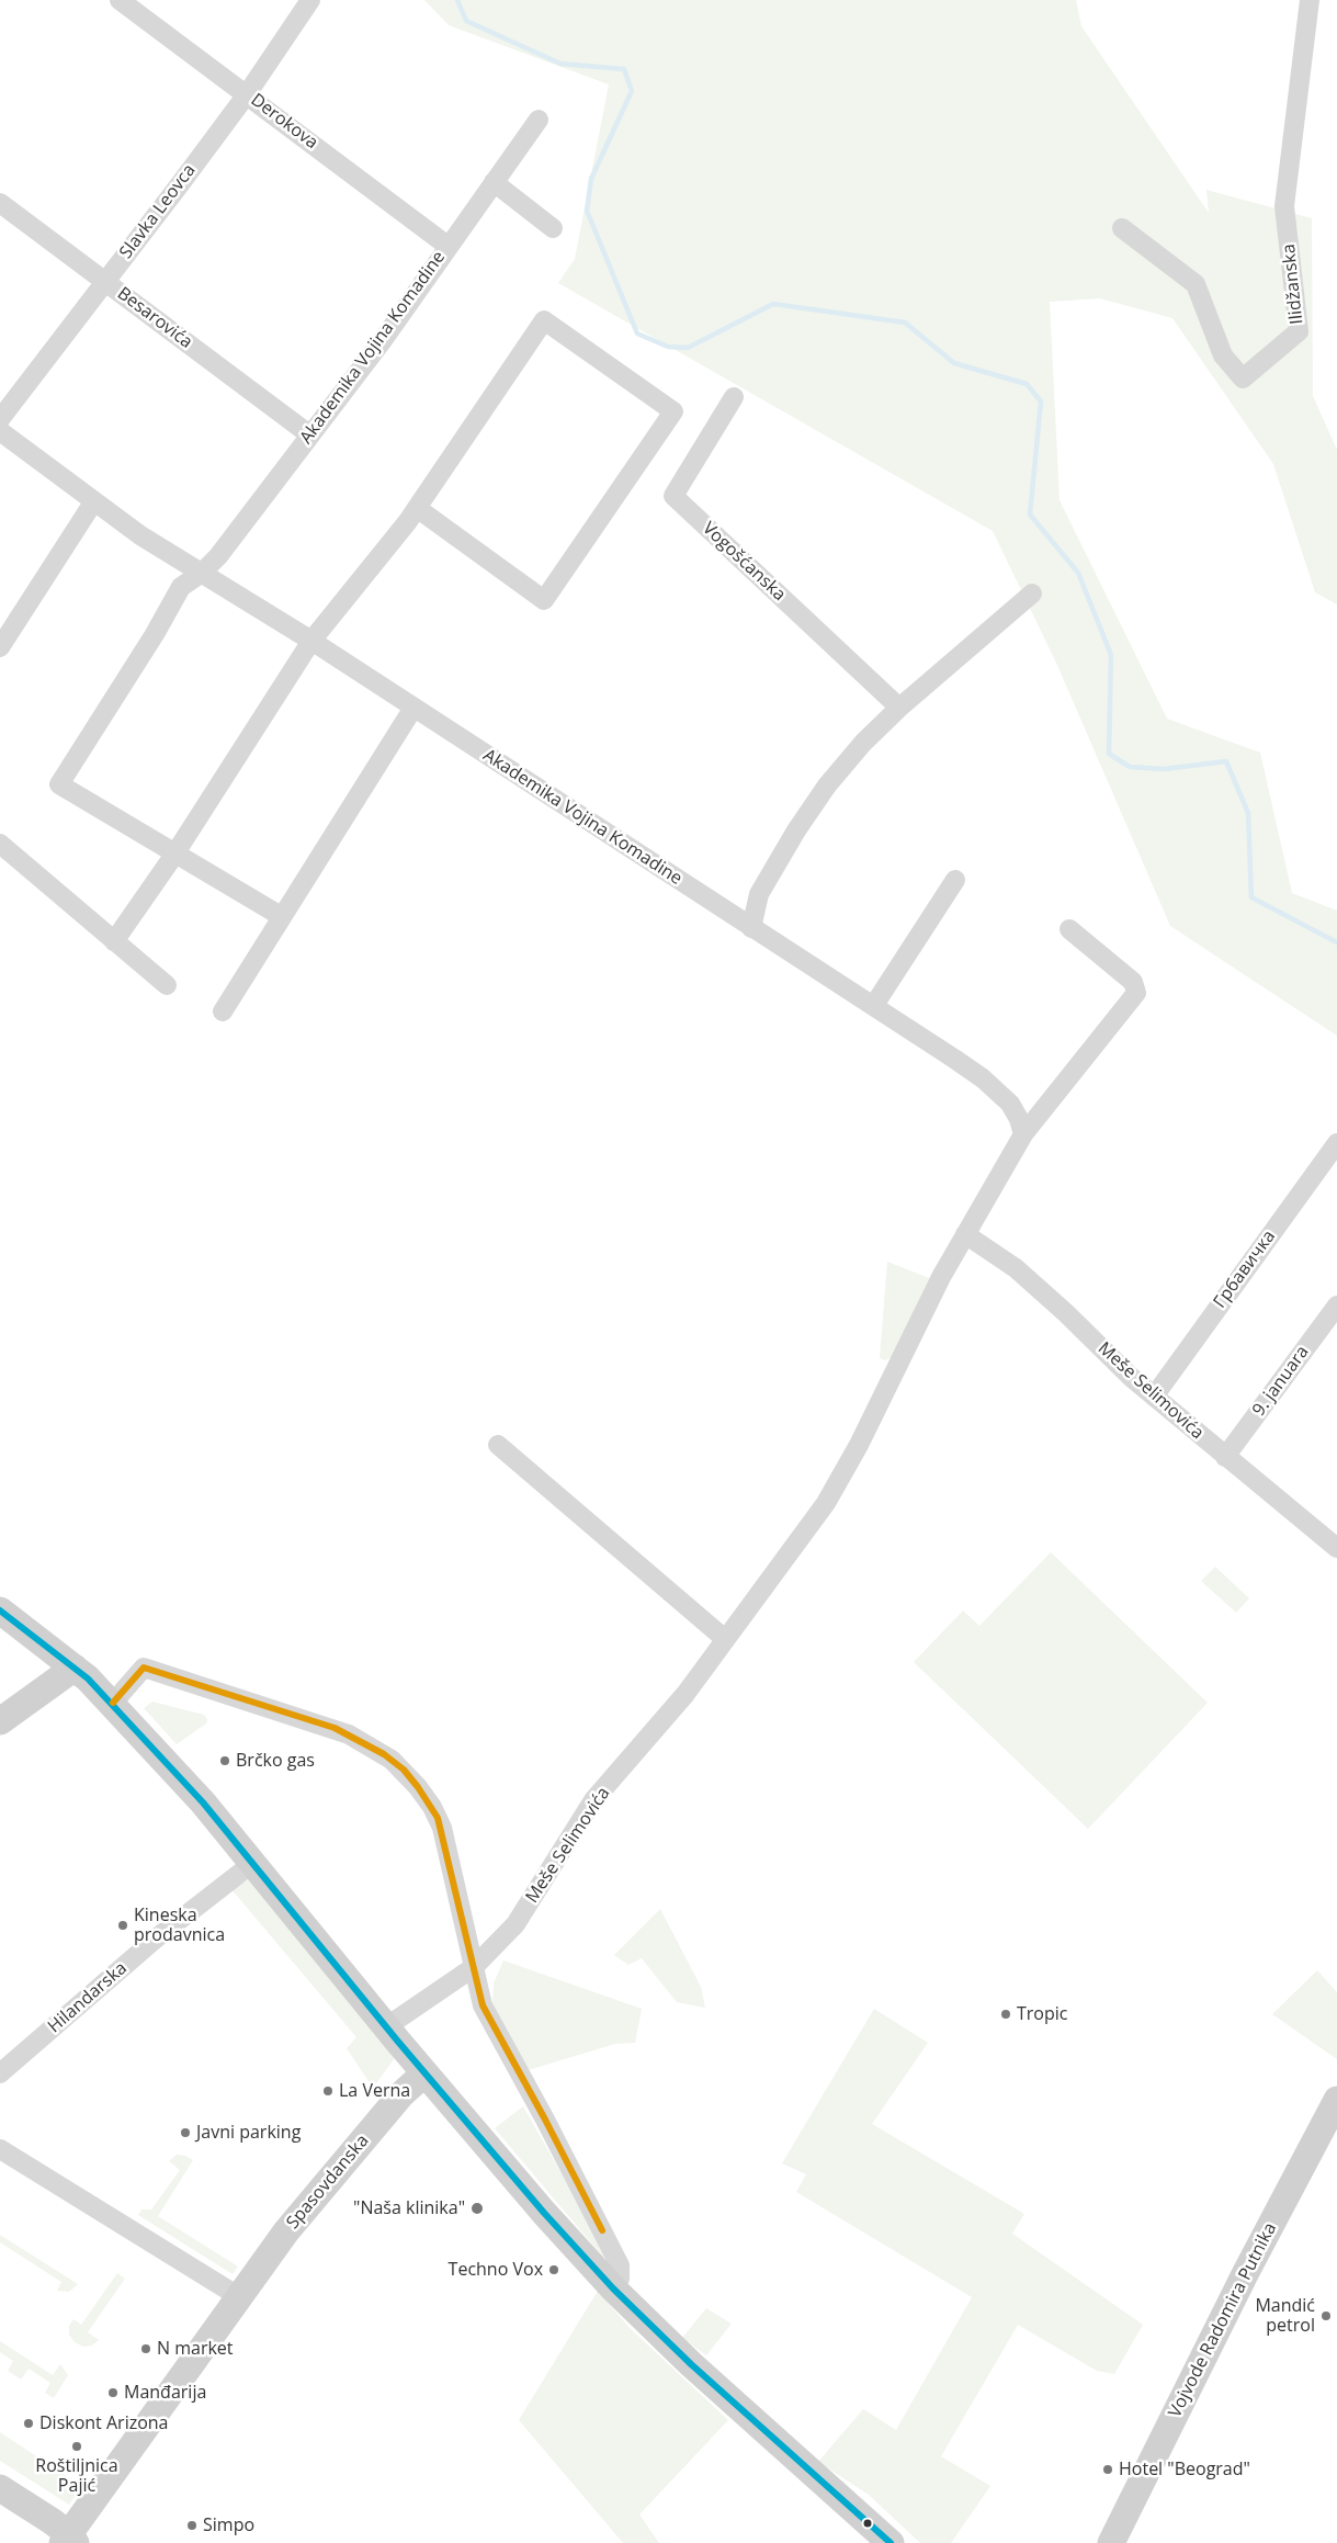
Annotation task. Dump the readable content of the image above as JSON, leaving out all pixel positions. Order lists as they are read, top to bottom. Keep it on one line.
{"streets":{"street":["Derokova","Slavka Leovca","Ilidžanska","Besarovića","Akademika Vojina Komadine","Vogošćanska","Грбавичка","9. januara","Meše Selimovića","Hilandarska","Spasovdanska","Vojvode Radomira Putnika"]},"crossings":[["Derokova","Slavka Leovca"],["Derokova","Akademika Vojina Komadine"],["Slavka Leovca","Besarovića"],["Besarovića","Akademika Vojina Komadine"],["Грбавичка","Meše Selimovića"],["9. januara","Meše Selimovića"]],"places":["Brčko gas","Kineska prodavnica","Tropic","La Verna","Javni parking","\"Naša klinika\"","Techno Vox","Mandić petrol","N market","Manđarija","Diskont Arizona","Roštiljnica Pajić","Hotel \"Beograd\"","Simpo"]}
